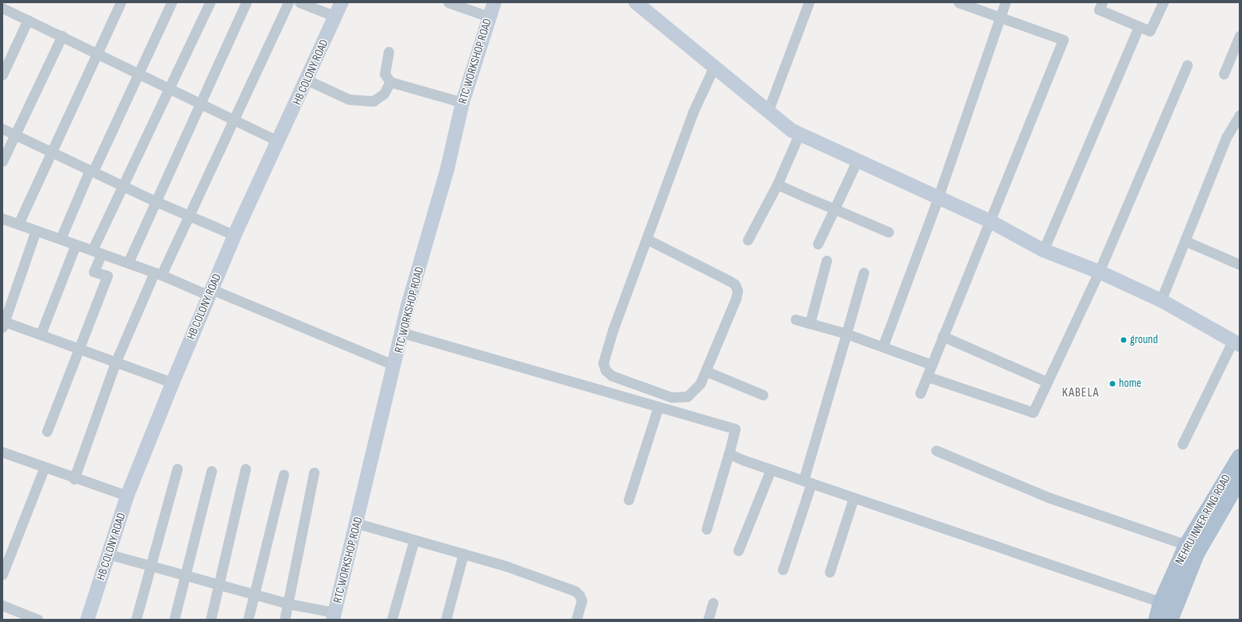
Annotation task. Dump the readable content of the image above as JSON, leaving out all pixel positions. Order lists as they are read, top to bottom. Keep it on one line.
{"streets":{"main road":["NEHRU INNER RING ROAD"],"street":["RTC WORKSHOP ROAD","HB COLONY ROAD"]},"districts":["KABELA"],"places":["ground","home"]}
